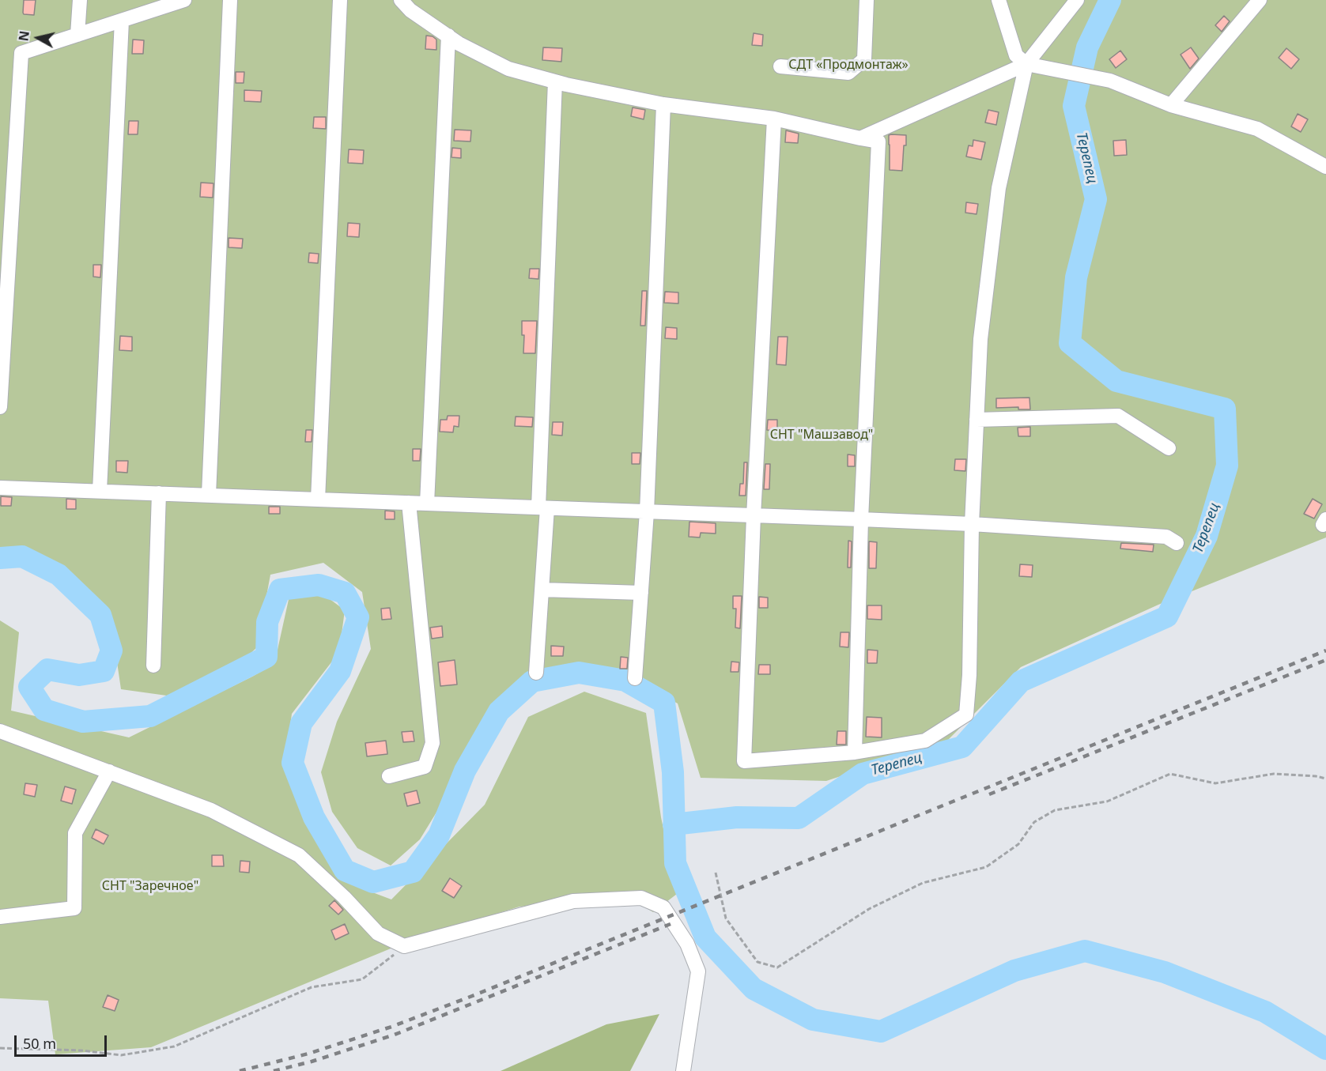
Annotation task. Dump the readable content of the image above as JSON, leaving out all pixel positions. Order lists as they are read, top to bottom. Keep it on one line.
{"water":["Терепец"],"parks":["СДТ «Продмонтаж»","СНТ \"Машзавод\"","СНТ \"Заречное\""],"scale_bar":"50 m","north":"left"}
